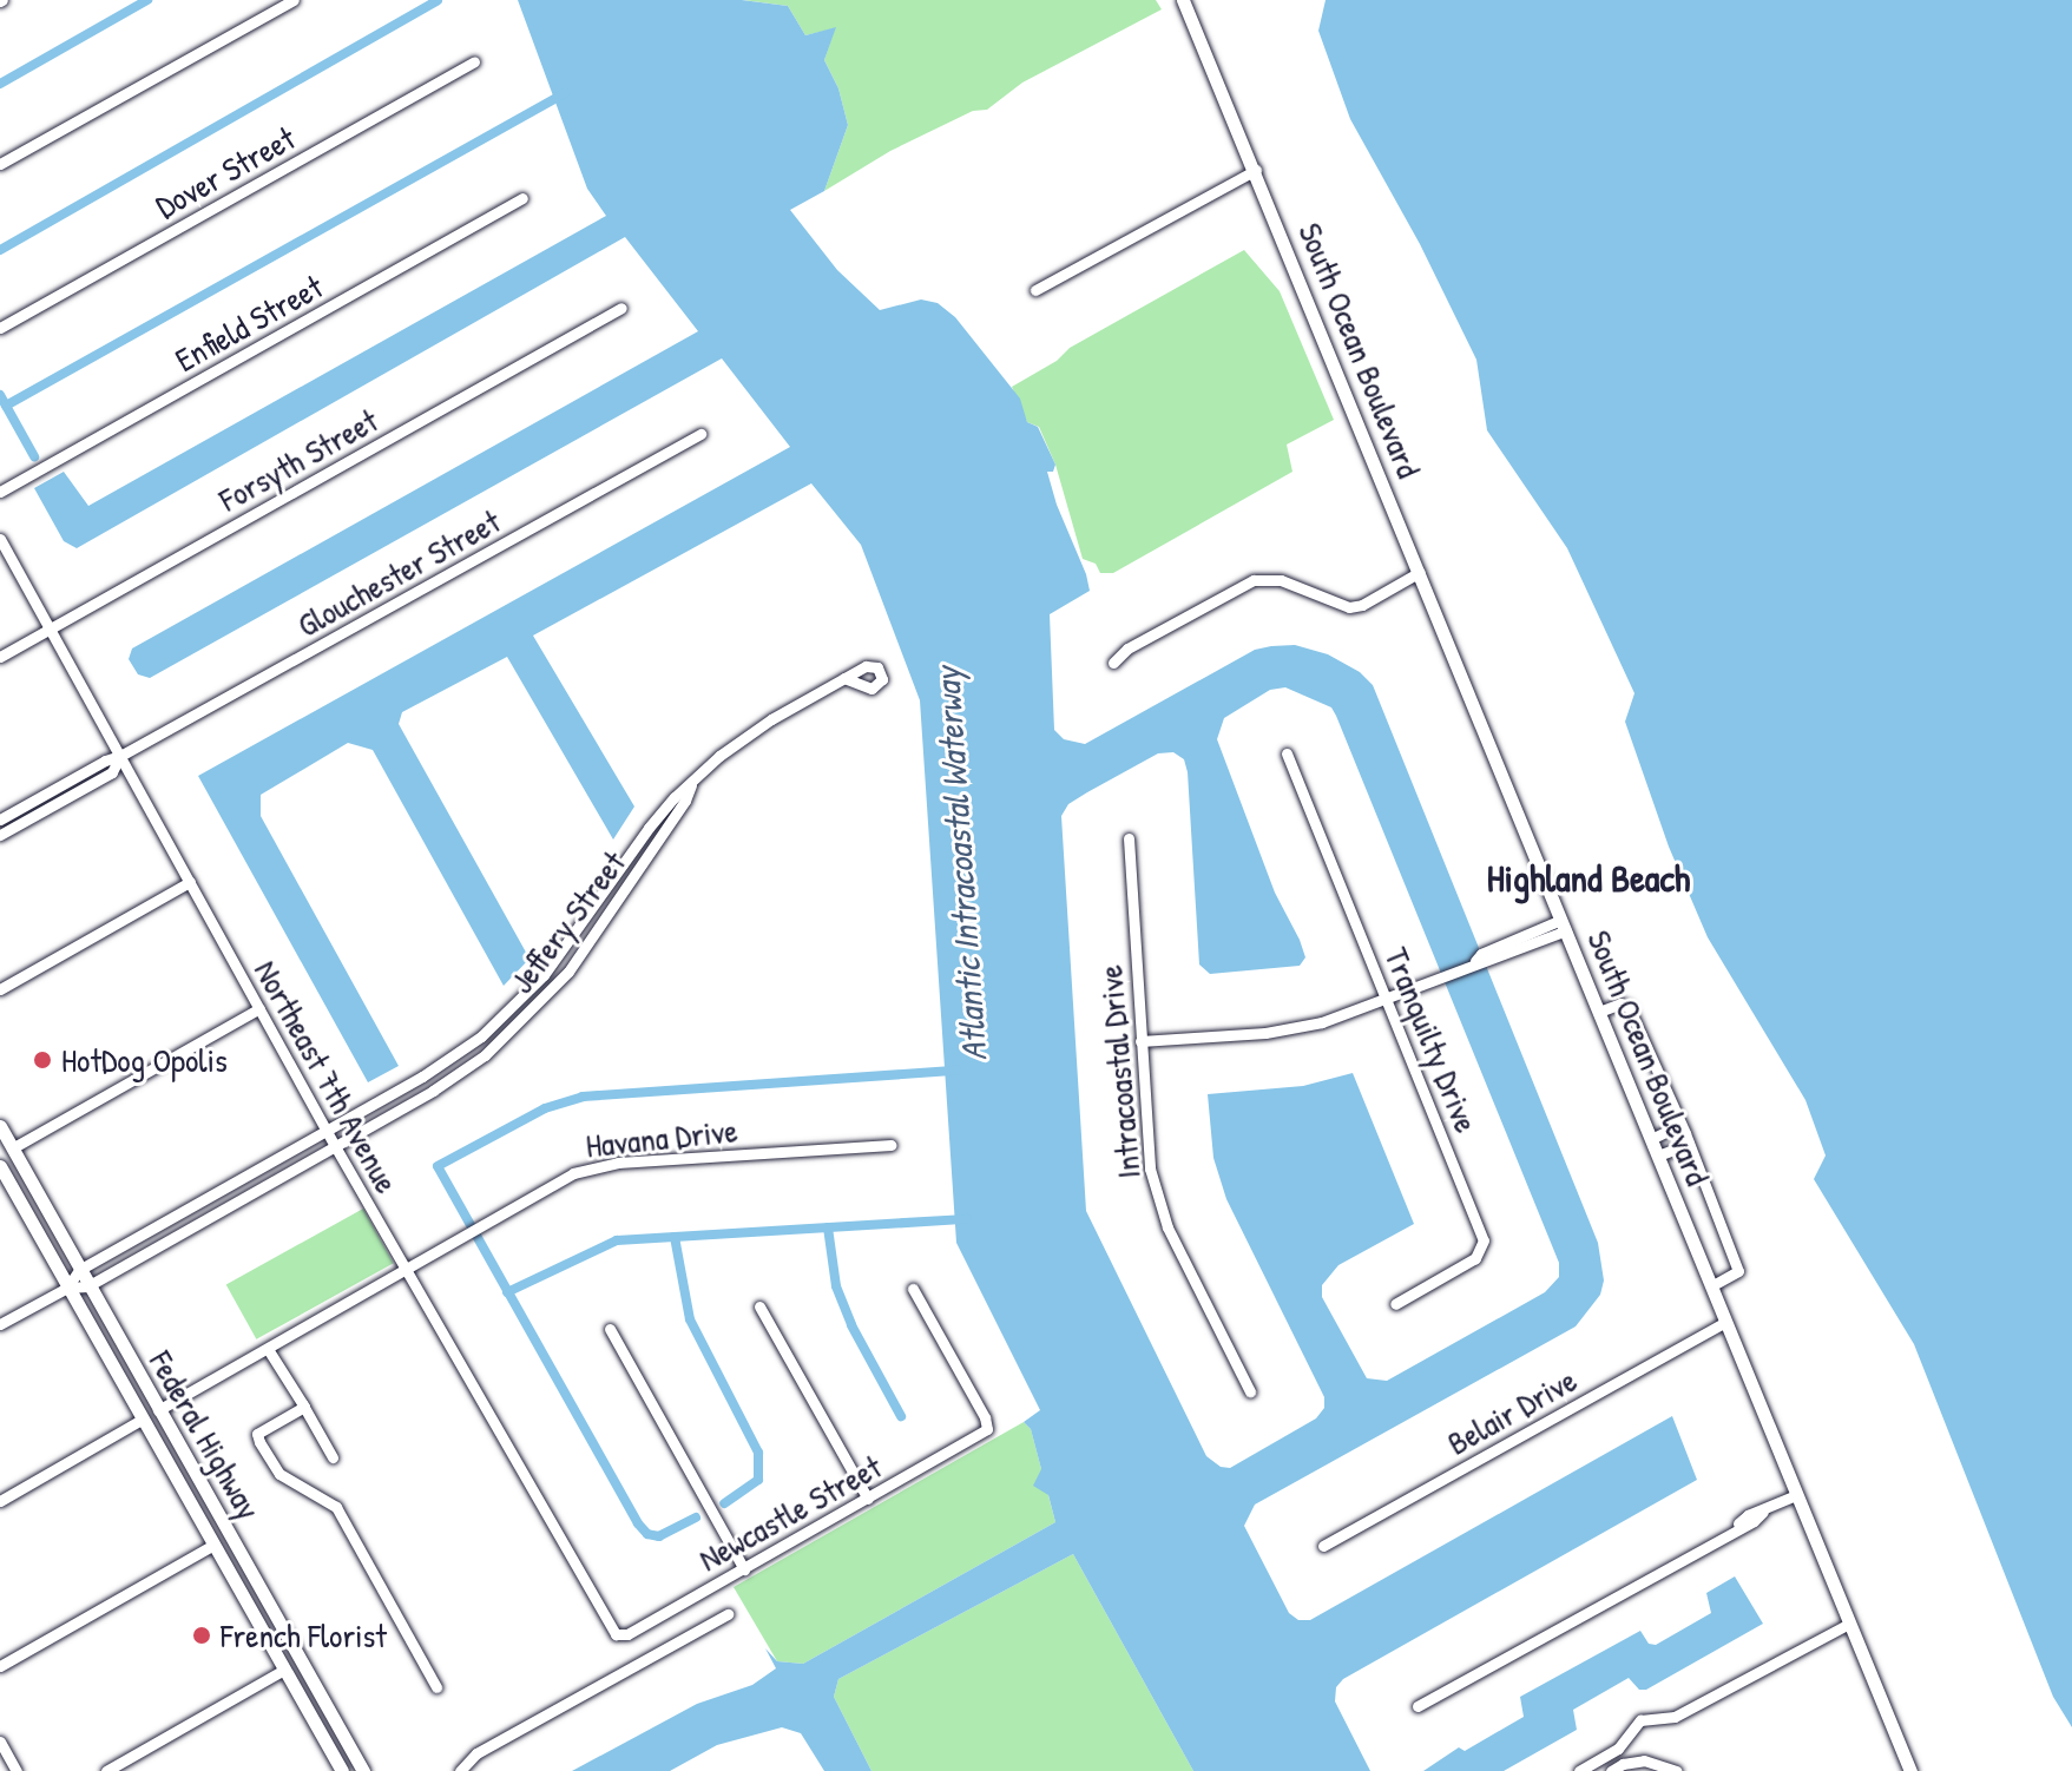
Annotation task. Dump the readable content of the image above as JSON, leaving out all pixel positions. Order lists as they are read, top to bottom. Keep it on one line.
{"streets":{"main road":["South Ocean Boulevard","Federal Highway"],"street":["Dover Street","Enfield Street","Forsyth Street","Glouchester Street","Jeffery Street","Tranquilty Drive","Intracoastal Drive","Northeast 7th Avenue","Havana Drive","Belair Drive","Newcastle Street"]},"crossings":[["South Ocean Boulevard","Belair Drive"],["Forsyth Street","Northeast 7th Avenue"],["Glouchester Street","Northeast 7th Avenue"],["Jeffery Street","Northeast 7th Avenue"],["Jeffery Street","Federal Highway"],["Northeast 7th Avenue","Havana Drive"],["Northeast 7th Avenue","Newcastle Street"],["Havana Drive","Federal Highway"]],"districts":["Highland Beach"],"water":["Atlantic Intracoastal Waterway"],"places":["HotDog Opolis","French Florist"]}
